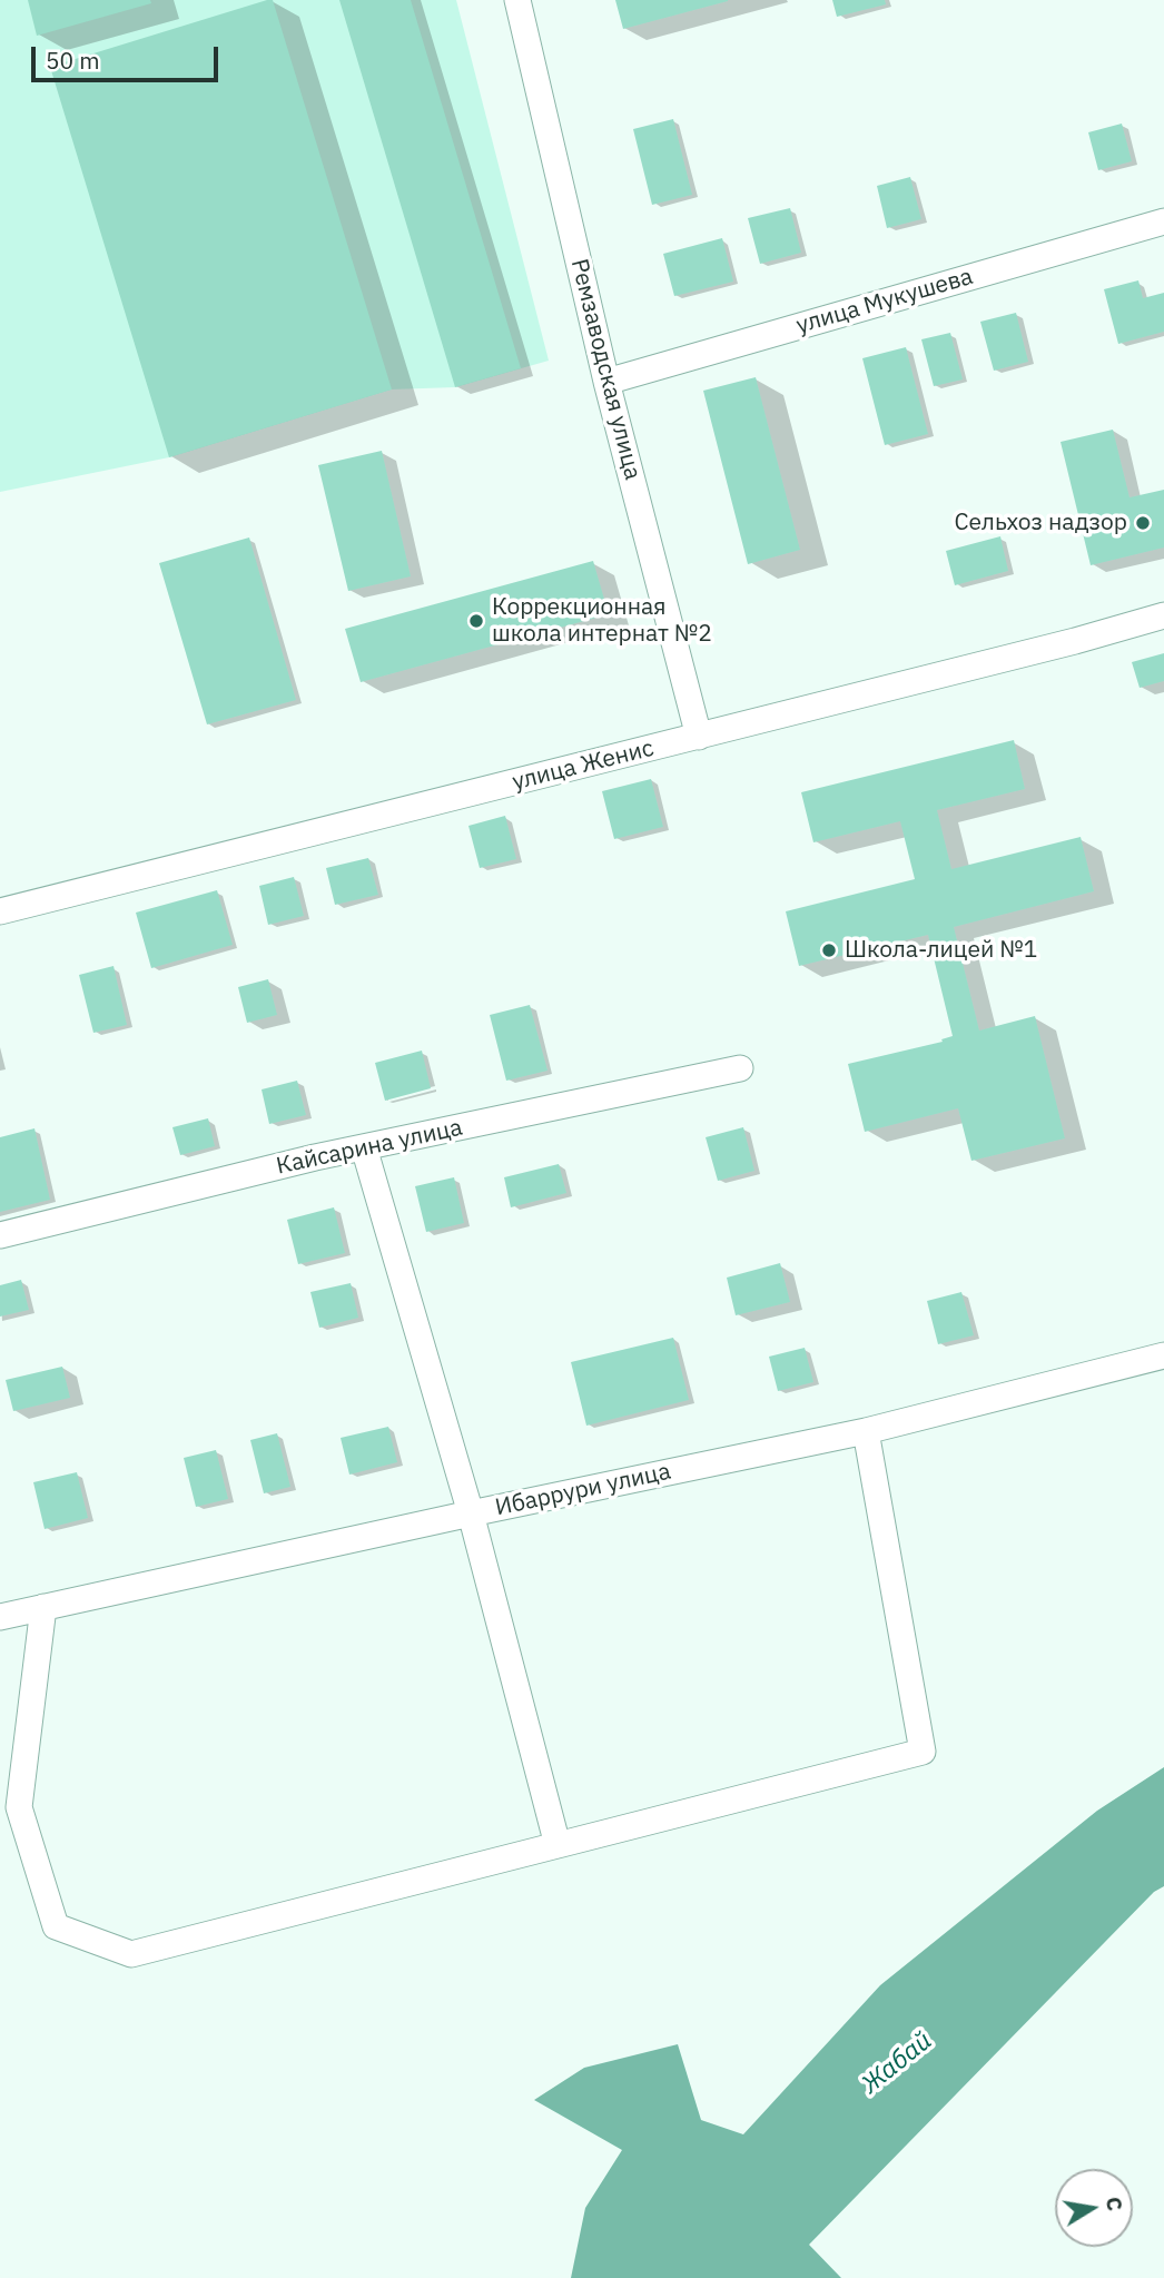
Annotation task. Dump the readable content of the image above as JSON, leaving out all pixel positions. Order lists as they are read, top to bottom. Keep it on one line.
{"streets":{"street":["улица Мукушева","Ремзаводская улица","улица Женис","Кайсарина улица","Ибаррури улица"]},"crossings":[["улица Мукушева","Ремзаводская улица"],["Ремзаводская улица","улица Женис"]],"water":["Жабай"],"places":["Сельхоз надзор","Коррекционная школа интернат №2","Школа-лицей №1"],"scale_bar":"50 m","north":"right"}
